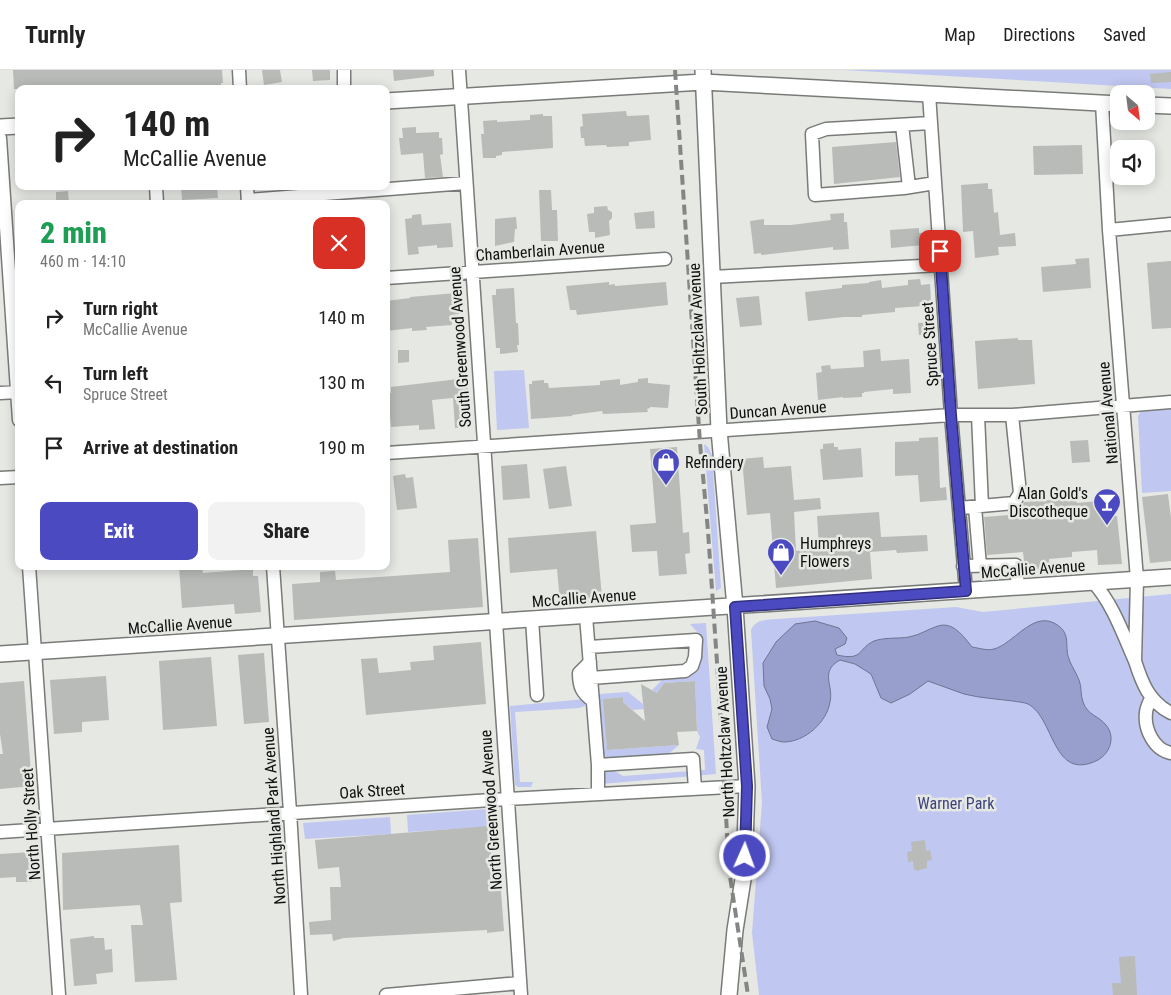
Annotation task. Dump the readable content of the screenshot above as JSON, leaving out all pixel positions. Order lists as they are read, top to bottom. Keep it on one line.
{"streets":{"main road":["South Holtzclaw Avenue","McCallie Avenue","North Holtzclaw Avenue"],"street":["Chamberlain Avenue","Spruce Street","South Greenwood Avenue","Duncan Avenue","National Avenue","Oak Street","North Greenwood Avenue","North Highland Park Avenue","North Holly Street"]},"crossings":[["Chamberlain Avenue","South Greenwood Avenue"],["South Holtzclaw Avenue","Duncan Avenue"],["South Holtzclaw Avenue","McCallie Avenue"],["South Holtzclaw Avenue","North Holtzclaw Avenue"],["Spruce Street","Duncan Avenue"],["Spruce Street","McCallie Avenue"],["South Greenwood Avenue","Duncan Avenue"],["South Greenwood Avenue","McCallie Avenue"],["South Greenwood Avenue","North Greenwood Avenue"],["Duncan Avenue","National Avenue"],["National Avenue","McCallie Avenue"],["McCallie Avenue","North Holtzclaw Avenue"],["McCallie Avenue","North Greenwood Avenue"],["McCallie Avenue","North Highland Park Avenue"],["McCallie Avenue","North Holly Street"],["North Holtzclaw Avenue","Oak Street"],["Oak Street","North Greenwood Avenue"],["Oak Street","North Highland Park Avenue"],["Oak Street","North Holly Street"]],"parks":["Warner Park"],"places":{"shop":["Refindery","Humphreys Flowers"],"bar":["Alan Gold's Discotheque"]},"north":"bottom right","page":{"header":"Turnly","nav":["Map","Directions","Saved"],"turn":["140 m","McCallie Avenue"],"heading":["2 min","460 m · 14:10"],"list":[{"name":"Turn right","note":"McCallie Avenue","value":"140 m"},{"name":"Turn left","note":"Spruce Street","value":"130 m"},{"name":"Arrive at destination","value":"190 m"}],"buttons":["Exit","Share"]}}
